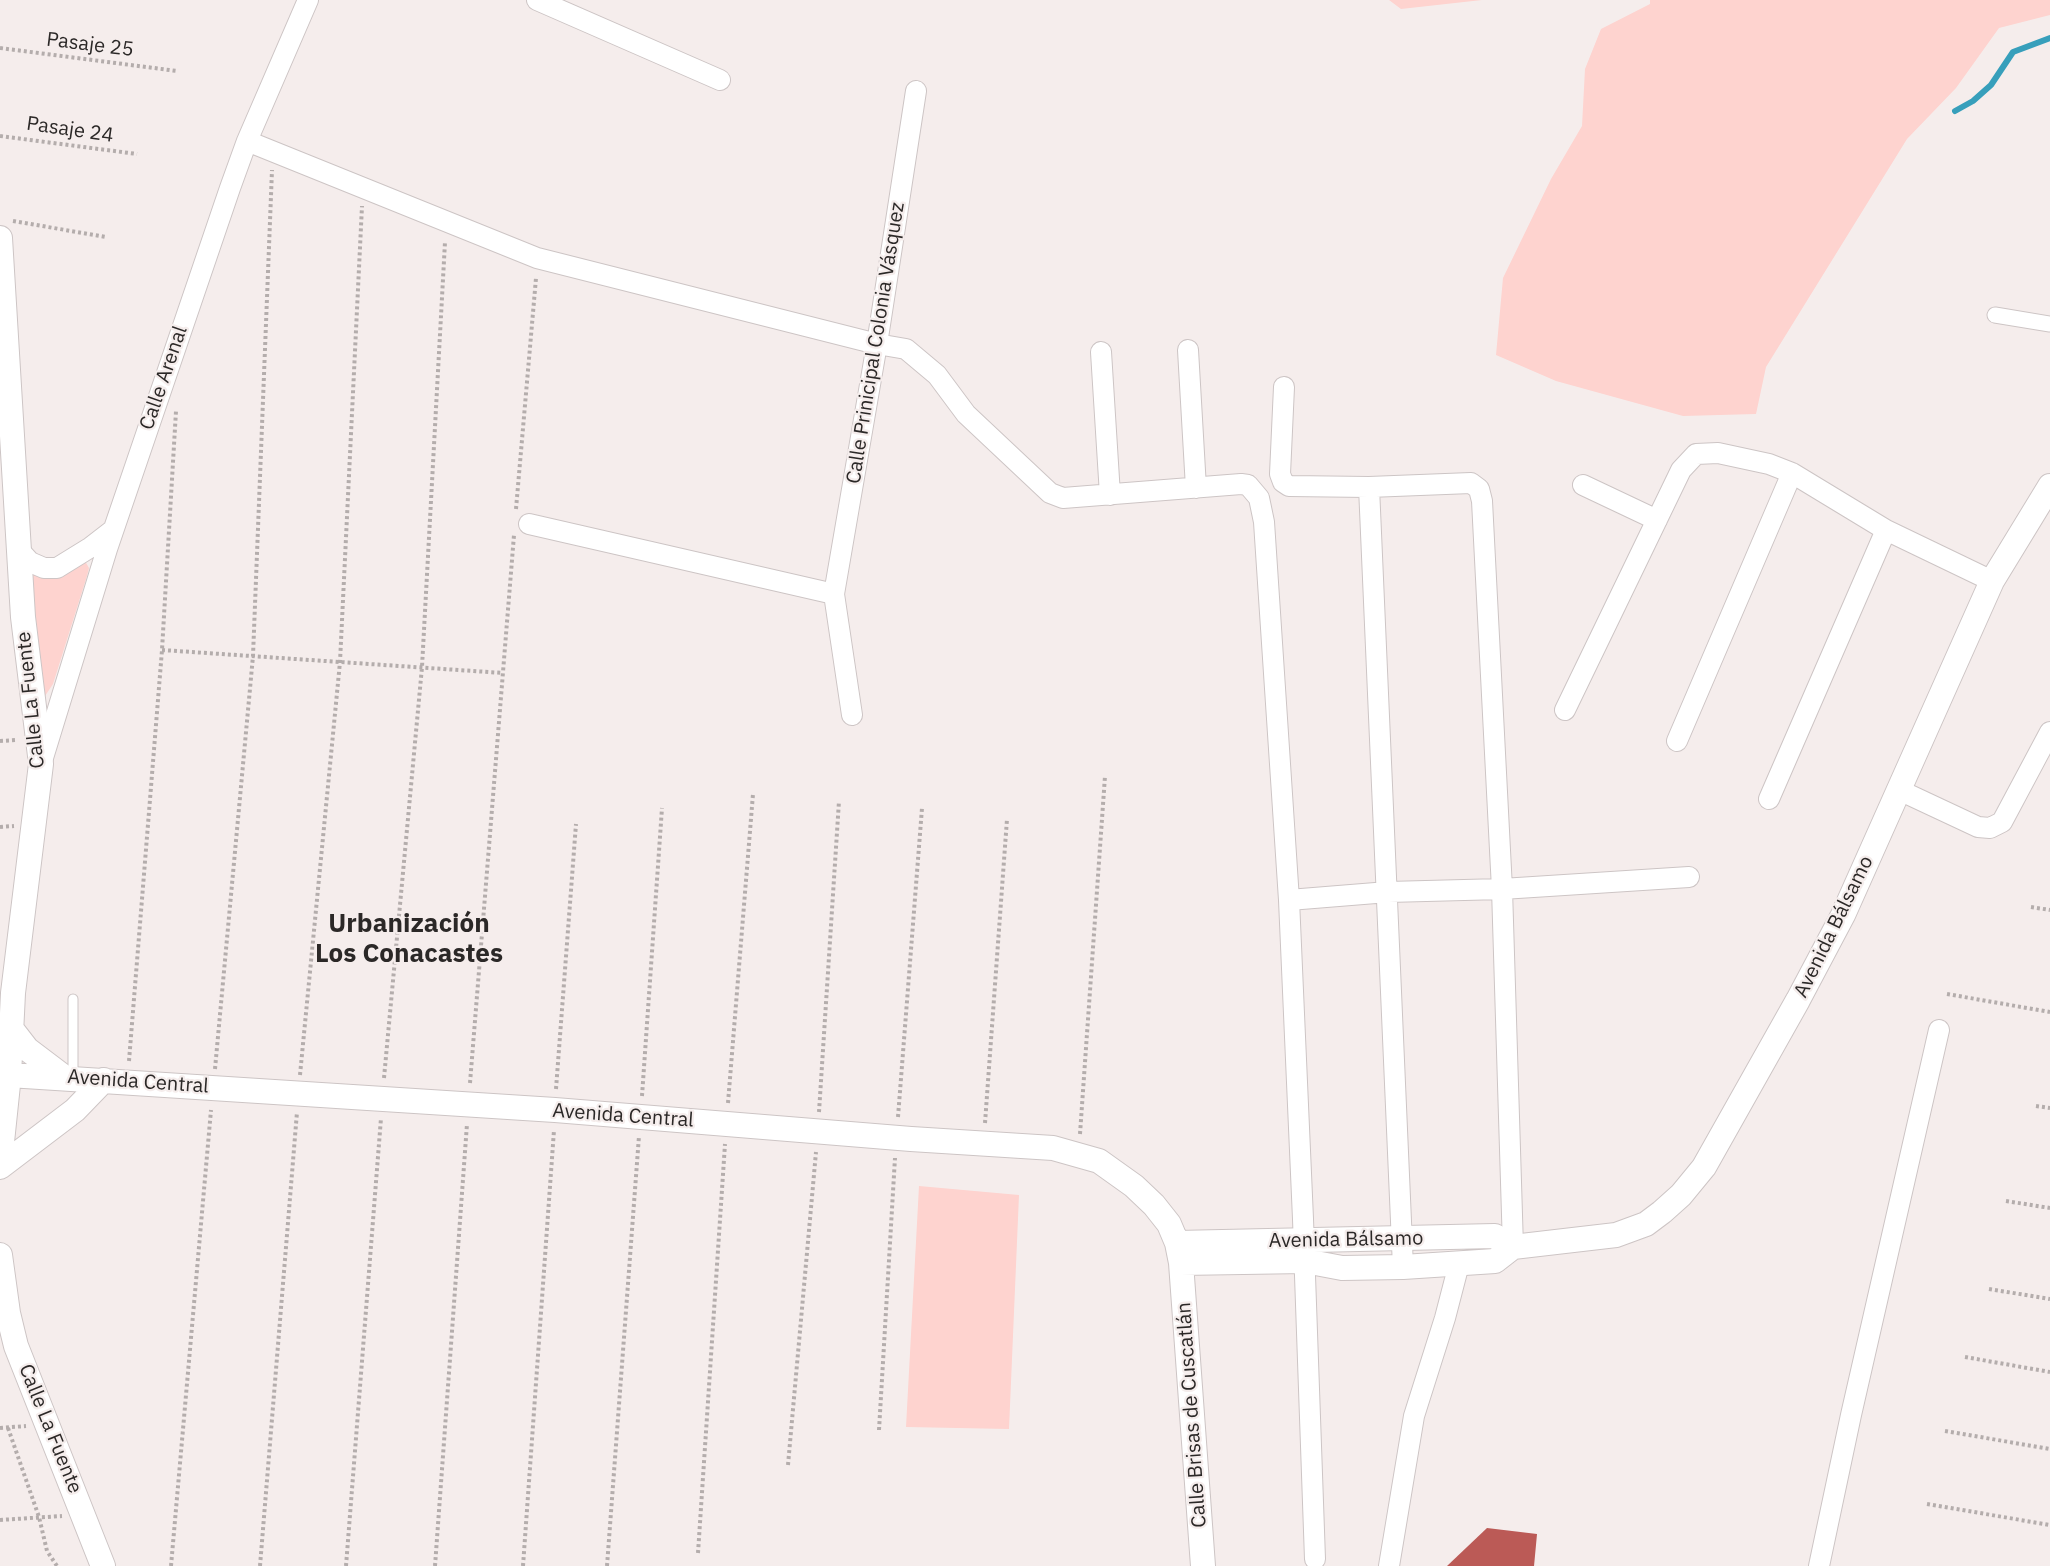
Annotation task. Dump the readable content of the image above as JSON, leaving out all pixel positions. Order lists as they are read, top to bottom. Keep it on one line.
{"streets":{"street":["Calle Prinicipal Colonia Vásquez","Calle Arenal","Calle La Fuente","Avenida Bálsamo","Avenida Central","Calle Brisas de Cuscatlán"],"path":["Pasaje 25","Pasaje 24"]},"crossings":[["Calle Arenal","Calle La Fuente"],["Calle La Fuente","Avenida Central"],["Avenida Bálsamo","Avenida Central"],["Avenida Bálsamo","Calle Brisas de Cuscatlán"],["Avenida Central","Calle Brisas de Cuscatlán"]],"districts":["Urbanización Los Conacastes"]}
